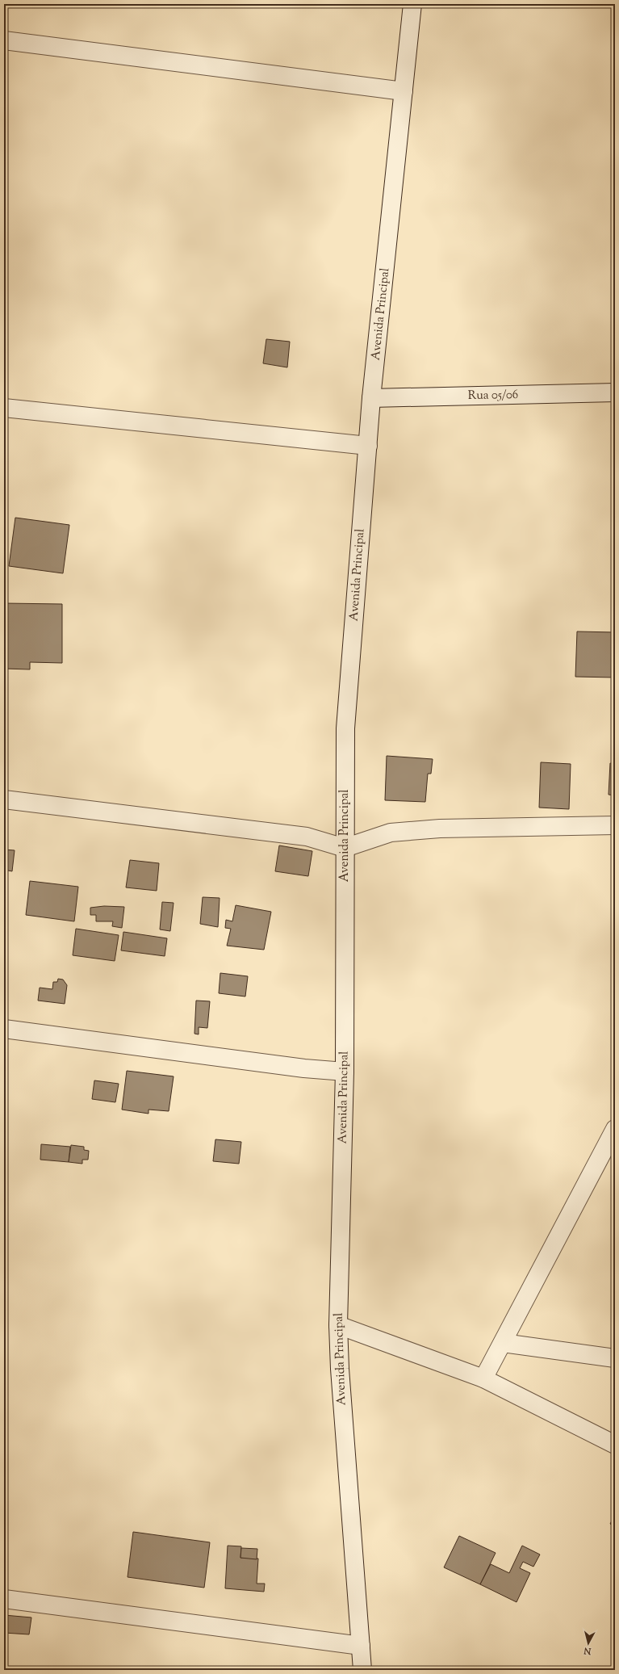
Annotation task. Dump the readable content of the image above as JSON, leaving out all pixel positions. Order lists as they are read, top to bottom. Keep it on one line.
{"streets":{"street":["Avenida Principal","Rua 05/06"]},"crossings":[["Avenida Principal","Rua 05/06"]],"north":"bottom"}
